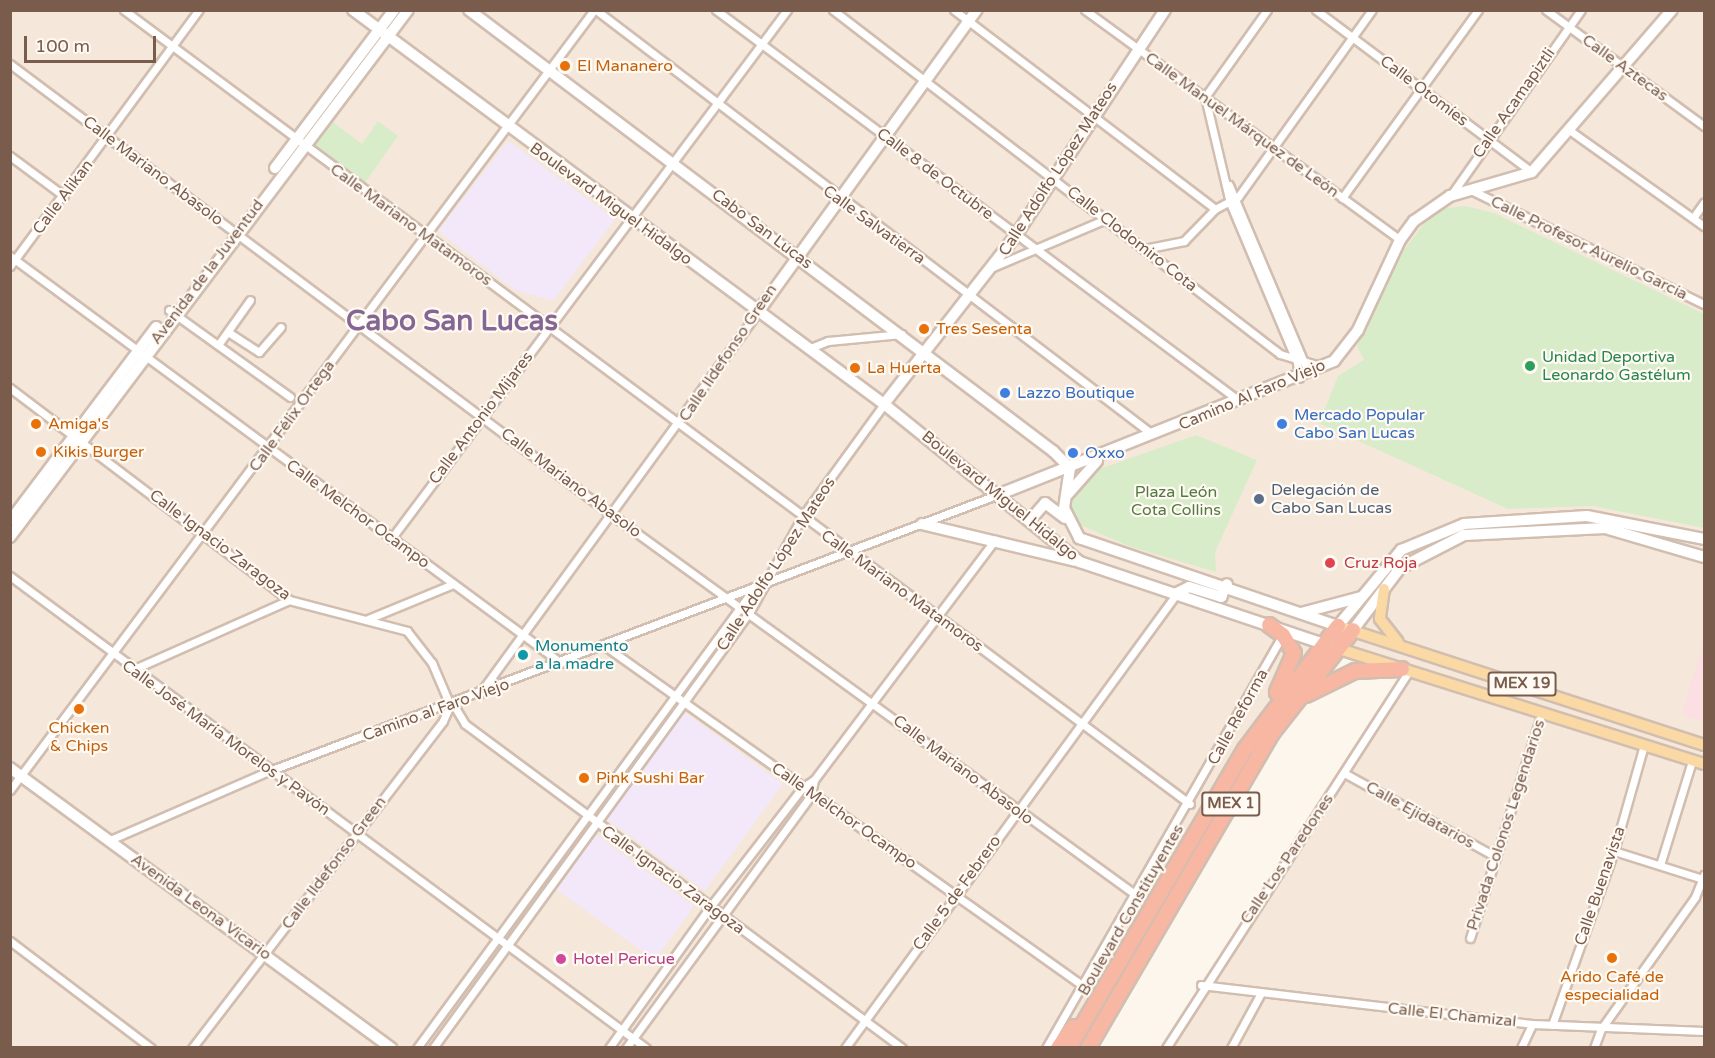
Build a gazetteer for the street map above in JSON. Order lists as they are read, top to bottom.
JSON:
{
  "streets": {
    "highway": ["MEX 1", "Boulevard Constituyentes"],
    "main road": ["Boulevard Miguel Hidalgo", "MEX 19"],
    "street": [
      "Calle Aztecas",
      "Calle Otomíes",
      "Calle Acamapiztli",
      "Calle Manuel Márquez de León",
      "Calle Adolfo López Mateos",
      "Calle Mariano Abasolo",
      "Calle 8 de Octubre",
      "Calle Alikan",
      "Calle Mariano Matamoros",
      "Calle Salvatierra",
      "Cabo San Lucas",
      "Calle Clodomiro Cota",
      "Calle Profesor Aurelio García",
      "Avenida de la Juventud",
      "Calle Ildefonso Green",
      "Camino Al Faro Viejo",
      "Calle Félix Ortega",
      "Calle Antonio Mijares",
      "Calle Melchor Ocampo",
      "Calle Ignacio Zaragoza",
      "Camino al Faro Viejo",
      "Calle Reforma",
      "Calle José María Morelos y Pavón",
      "Calle Ejidatarios",
      "Privada Colonos Legendarios",
      "Calle Los Paredones",
      "Calle Buenavista",
      "Calle 5 de Febrero",
      "Avenida Leona Vicario",
      "Calle El Chamizal"
    ]
  },
  "crossings": [
    ["Calle Aztecas", "Calle Acamapiztli"],
    ["Calle Aztecas", "Camino Al Faro Viejo"],
    ["Calle Otomíes", "Calle Acamapiztli"],
    ["Calle Otomíes", "Camino Al Faro Viejo"],
    ["Calle Acamapiztli", "Camino Al Faro Viejo"],
    ["Calle Manuel Márquez de León", "Calle Adolfo López Mateos"],
    ["Calle Manuel Márquez de León", "Camino Al Faro Viejo"],
    ["Calle Adolfo López Mateos", "Calle Mariano Abasolo"],
    ["Calle Adolfo López Mateos", "Calle 8 de Octubre"],
    ["Calle Adolfo López Mateos", "Boulevard Miguel Hidalgo"],
    ["Calle Adolfo López Mateos", "Calle Mariano Matamoros"],
    ["Calle Adolfo López Mateos", "Calle Salvatierra"],
    ["Calle Adolfo López Mateos", "Cabo San Lucas"],
    ["Calle Adolfo López Mateos", "Calle Clodomiro Cota"],
    ["Calle Adolfo López Mateos", "Calle Melchor Ocampo"],
    ["Calle Adolfo López Mateos", "Calle Ignacio Zaragoza"],
    ["Calle Adolfo López Mateos", "Camino al Faro Viejo"],
    ["Calle Adolfo López Mateos", "Calle José María Morelos y Pavón"],
    ["Calle Mariano Abasolo", "Calle Alikan"],
    ["Calle Mariano Abasolo", "Avenida de la Juventud"],
    ["Calle Mariano Abasolo", "Calle Ildefonso Green"],
    ["Calle Mariano Abasolo", "Calle Félix Ortega"],
    ["Calle Mariano Abasolo", "Calle Antonio Mijares"],
    ["Calle Mariano Abasolo", "Camino al Faro Viejo"],
    ["Calle Mariano Abasolo", "Calle Reforma"],
    ["Calle Mariano Abasolo", "Calle 5 de Febrero"],
    ["Calle 8 de Octubre", "Calle Ildefonso Green"],
    ["Calle 8 de Octubre", "Camino Al Faro Viejo"],
    ["Calle 8 de Octubre", "Calle Antonio Mijares"],
    ["Calle Alikan", "Calle Mariano Matamoros"],
    ["Calle Alikan", "Calle Melchor Ocampo"],
    ["Boulevard Miguel Hidalgo", "Cabo San Lucas"],
    ["Boulevard Miguel Hidalgo", "Avenida de la Juventud"],
    ["Boulevard Miguel Hidalgo", "Calle Ildefonso Green"],
    ["Boulevard Miguel Hidalgo", "Camino Al Faro Viejo"],
    ["Boulevard Miguel Hidalgo", "Calle Félix Ortega"],
    ["Boulevard Miguel Hidalgo", "Calle Antonio Mijares"],
    ["Boulevard Miguel Hidalgo", "Camino al Faro Viejo"],
    ["Boulevard Miguel Hidalgo", "Privada Colonos Legendarios"],
    ["Boulevard Miguel Hidalgo", "Calle Los Paredones"],
    ["Boulevard Miguel Hidalgo", "Calle Buenavista"],
    ["Boulevard Miguel Hidalgo", "Calle 5 de Febrero"],
    ["Boulevard Miguel Hidalgo", "Boulevard Constituyentes"],
    ["Calle Mariano Matamoros", "Avenida de la Juventud"],
    ["Calle Mariano Matamoros", "Calle Ildefonso Green"],
    ["Calle Mariano Matamoros", "Calle Félix Ortega"],
    ["Calle Mariano Matamoros", "Calle Antonio Mijares"],
    ["Calle Mariano Matamoros", "Camino al Faro Viejo"],
    ["Calle Mariano Matamoros", "Calle Reforma"],
    ["Calle Mariano Matamoros", "Calle 5 de Febrero"],
    ["Calle Salvatierra", "Calle Ildefonso Green"],
    ["Calle Salvatierra", "Camino Al Faro Viejo"],
    ["Calle Salvatierra", "Calle Félix Ortega"],
    ["Calle Salvatierra", "Calle Antonio Mijares"],
    ["Cabo San Lucas", "Calle Ildefonso Green"],
    ["Cabo San Lucas", "Camino Al Faro Viejo"],
    ["Cabo San Lucas", "Calle Félix Ortega"],
    ["Cabo San Lucas", "Calle Antonio Mijares"],
    ["Calle Clodomiro Cota", "Calle Ildefonso Green"],
    ["Calle Clodomiro Cota", "Camino Al Faro Viejo"],
    ["Calle Profesor Aurelio García", "Camino Al Faro Viejo"],
    ["Avenida de la Juventud", "Calle Melchor Ocampo"],
    ["Avenida de la Juventud", "Calle Ignacio Zaragoza"],
    ["Calle Ildefonso Green", "Calle Melchor Ocampo"],
    ["Calle Ildefonso Green", "Calle Ignacio Zaragoza"],
    ["Calle Ildefonso Green", "Camino al Faro Viejo"],
    ["Calle Ildefonso Green", "Calle José María Morelos y Pavón"],
    ["Calle Ildefonso Green", "Avenida Leona Vicario"],
    ["Camino Al Faro Viejo", "Camino al Faro Viejo"],
    ["Calle Félix Ortega", "Calle Melchor Ocampo"],
    ["Calle Félix Ortega", "Calle Ignacio Zaragoza"],
    ["Calle Félix Ortega", "Calle José María Morelos y Pavón"],
    ["Calle Félix Ortega", "Avenida Leona Vicario"],
    ["Calle Antonio Mijares", "Calle Melchor Ocampo"],
    ["Calle Melchor Ocampo", "Camino al Faro Viejo"],
    ["Calle Melchor Ocampo", "Calle Reforma"],
    ["Calle Melchor Ocampo", "Calle 5 de Febrero"],
    ["Calle Ignacio Zaragoza", "Camino al Faro Viejo"],
    ["Calle Ignacio Zaragoza", "Calle 5 de Febrero"],
    ["Camino al Faro Viejo", "Calle José María Morelos y Pavón"],
    ["Camino al Faro Viejo", "Avenida Leona Vicario"],
    ["MEX 1", "Boulevard Constituyentes"],
    ["Calle Ejidatarios", "Privada Colonos Legendarios"],
    ["Calle Ejidatarios", "Calle Los Paredones"],
    ["Calle Los Paredones", "Calle El Chamizal"],
    ["Calle Buenavista", "Calle El Chamizal"]
  ],
  "districts": ["Cabo San Lucas"],
  "parks": ["Plaza León Cota Collins"],
  "places": [
    "El Mananero",
    "Tres Sesenta",
    "Unidad Deportiva Leonardo Gastélum",
    "La Huerta",
    "Lazzo Boutique",
    "Amiga's",
    "Mercado Popular Cabo San Lucas",
    "Kikis Burger",
    "Oxxo",
    "Delegación de Cabo San Lucas",
    "Cruz Roja",
    "Monumento a la madre",
    "Chicken & Chips",
    "Pink Sushi Bar",
    "Arido Café de especialidad",
    "Hotel Pericue"
  ],
  "scale_bar": "100 m"
}
